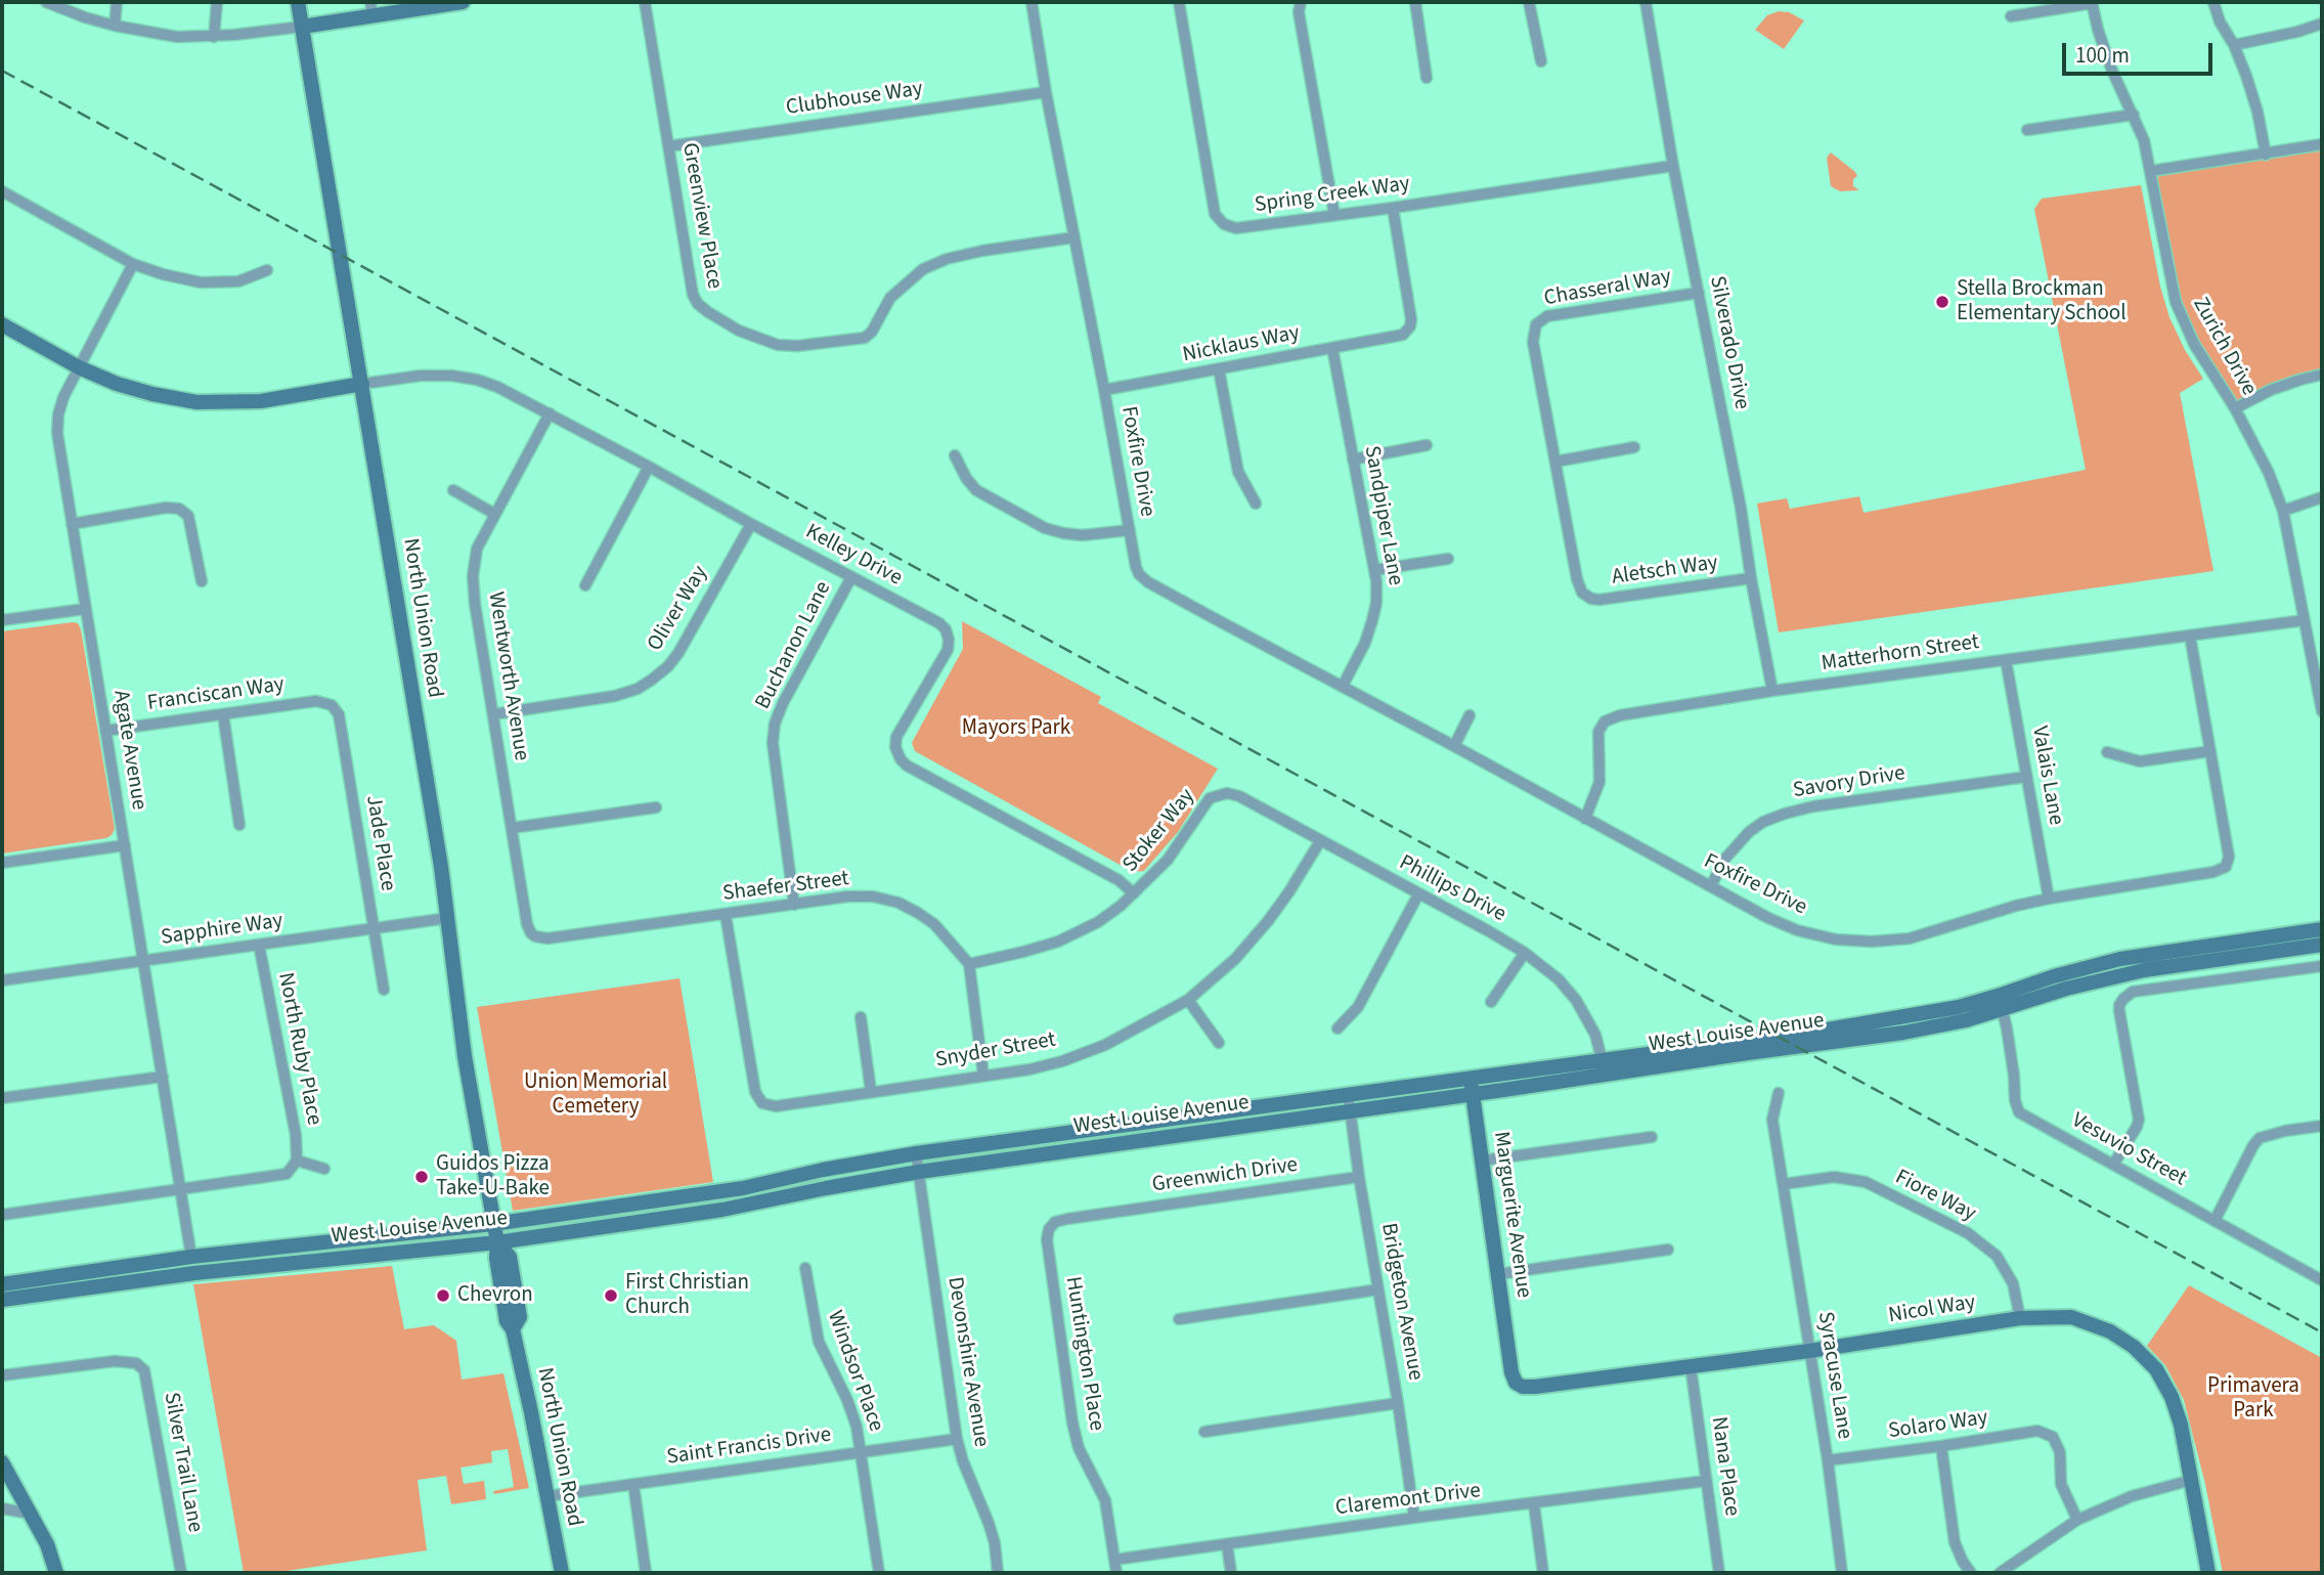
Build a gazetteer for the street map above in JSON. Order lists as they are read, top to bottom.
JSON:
{
  "streets": {
    "main road": [
      "North Union Road",
      "West Louise Avenue",
      "Marguerite Avenue",
      "Nicol Way"
    ],
    "street": [
      "Clubhouse Way",
      "Spring Creek Way",
      "Greenview Place",
      "Chasseral Way",
      "Silverado Drive",
      "Nicklaus Way",
      "Zurich Drive",
      "Foxfire Drive",
      "Sandpiper Lane",
      "Kelley Drive",
      "Aletsch Way",
      "Oliver Way",
      "Buchanon Lane",
      "Matterhorn Street",
      "Wentworth Avenue",
      "Franciscan Way",
      "Agate Avenue",
      "Valais Lane",
      "Savory Drive",
      "Stoker Way",
      "Jade Place",
      "Shaefer Street",
      "Phillips Drive",
      "Sapphire Way",
      "North Ruby Place",
      "Snyder Street",
      "Vesuvio Street",
      "Greenwich Drive",
      "Fiore Way",
      "Bridgeton Avenue",
      "Huntington Place",
      "Devonshire Avenue",
      "Windsor Place",
      "Syracuse Lane",
      "Solaro Way",
      "Saint Francis Drive",
      "Silver Trail Lane",
      "Nana Place",
      "Claremont Drive"
    ]
  },
  "crossings": [
    ["Clubhouse Way", "Greenview Place"],
    ["Clubhouse Way", "Foxfire Drive"],
    ["Spring Creek Way", "Silverado Drive"],
    ["Spring Creek Way", "Nicklaus Way"],
    ["Greenview Place", "Foxfire Drive"],
    ["Chasseral Way", "Silverado Drive"],
    ["Chasseral Way", "Aletsch Way"],
    ["Silverado Drive", "Aletsch Way"],
    ["Silverado Drive", "Matterhorn Street"],
    ["Nicklaus Way", "Foxfire Drive"],
    ["Nicklaus Way", "Sandpiper Lane"],
    ["Zurich Drive", "Matterhorn Street"],
    ["Foxfire Drive", "Sandpiper Lane"],
    ["Foxfire Drive", "Matterhorn Street"],
    ["Foxfire Drive", "Valais Lane"],
    ["Foxfire Drive", "Savory Drive"],
    ["Kelley Drive", "Oliver Way"],
    ["Kelley Drive", "North Union Road"],
    ["Kelley Drive", "Buchanon Lane"],
    ["Kelley Drive", "Wentworth Avenue"],
    ["Kelley Drive", "Stoker Way"],
    ["Oliver Way", "Wentworth Avenue"],
    ["North Union Road", "Sapphire Way"],
    ["North Union Road", "West Louise Avenue"],
    ["North Union Road", "Saint Francis Drive"],
    ["Buchanon Lane", "Shaefer Street"],
    ["Matterhorn Street", "Valais Lane"],
    ["Wentworth Avenue", "Shaefer Street"],
    ["Franciscan Way", "Agate Avenue"],
    ["Franciscan Way", "Jade Place"],
    ["Agate Avenue", "Sapphire Way"],
    ["Agate Avenue", "West Louise Avenue"],
    ["Valais Lane", "Savory Drive"],
    ["Stoker Way", "Shaefer Street"],
    ["Stoker Way", "Phillips Drive"],
    ["Jade Place", "Sapphire Way"],
    ["Shaefer Street", "Snyder Street"],
    ["Phillips Drive", "West Louise Avenue"],
    ["Phillips Drive", "Snyder Street"],
    ["Sapphire Way", "North Ruby Place"],
    ["West Louise Avenue", "Vesuvio Street"],
    ["West Louise Avenue", "Marguerite Avenue"],
    ["West Louise Avenue", "Bridgeton Avenue"],
    ["West Louise Avenue", "Devonshire Avenue"],
    ["Greenwich Drive", "Bridgeton Avenue"],
    ["Greenwich Drive", "Huntington Place"],
    ["Fiore Way", "Nicol Way"],
    ["Fiore Way", "Syracuse Lane"],
    ["Marguerite Avenue", "Nicol Way"],
    ["Bridgeton Avenue", "Claremont Drive"],
    ["Nicol Way", "Syracuse Lane"],
    ["Nicol Way", "Nana Place"],
    ["Huntington Place", "Claremont Drive"],
    ["Devonshire Avenue", "Saint Francis Drive"],
    ["Windsor Place", "Saint Francis Drive"],
    ["Syracuse Lane", "Solaro Way"],
    ["Nana Place", "Claremont Drive"]
  ],
  "parks": ["Mayors Park", "Union Memorial Cemetery", "Primavera Park"],
  "places": [
    "Stella Brockman Elementary School",
    "Guidos Pizza Take-U-Bake",
    "Chevron",
    "First Christian Church"
  ],
  "scale_bar": "100 m"
}
